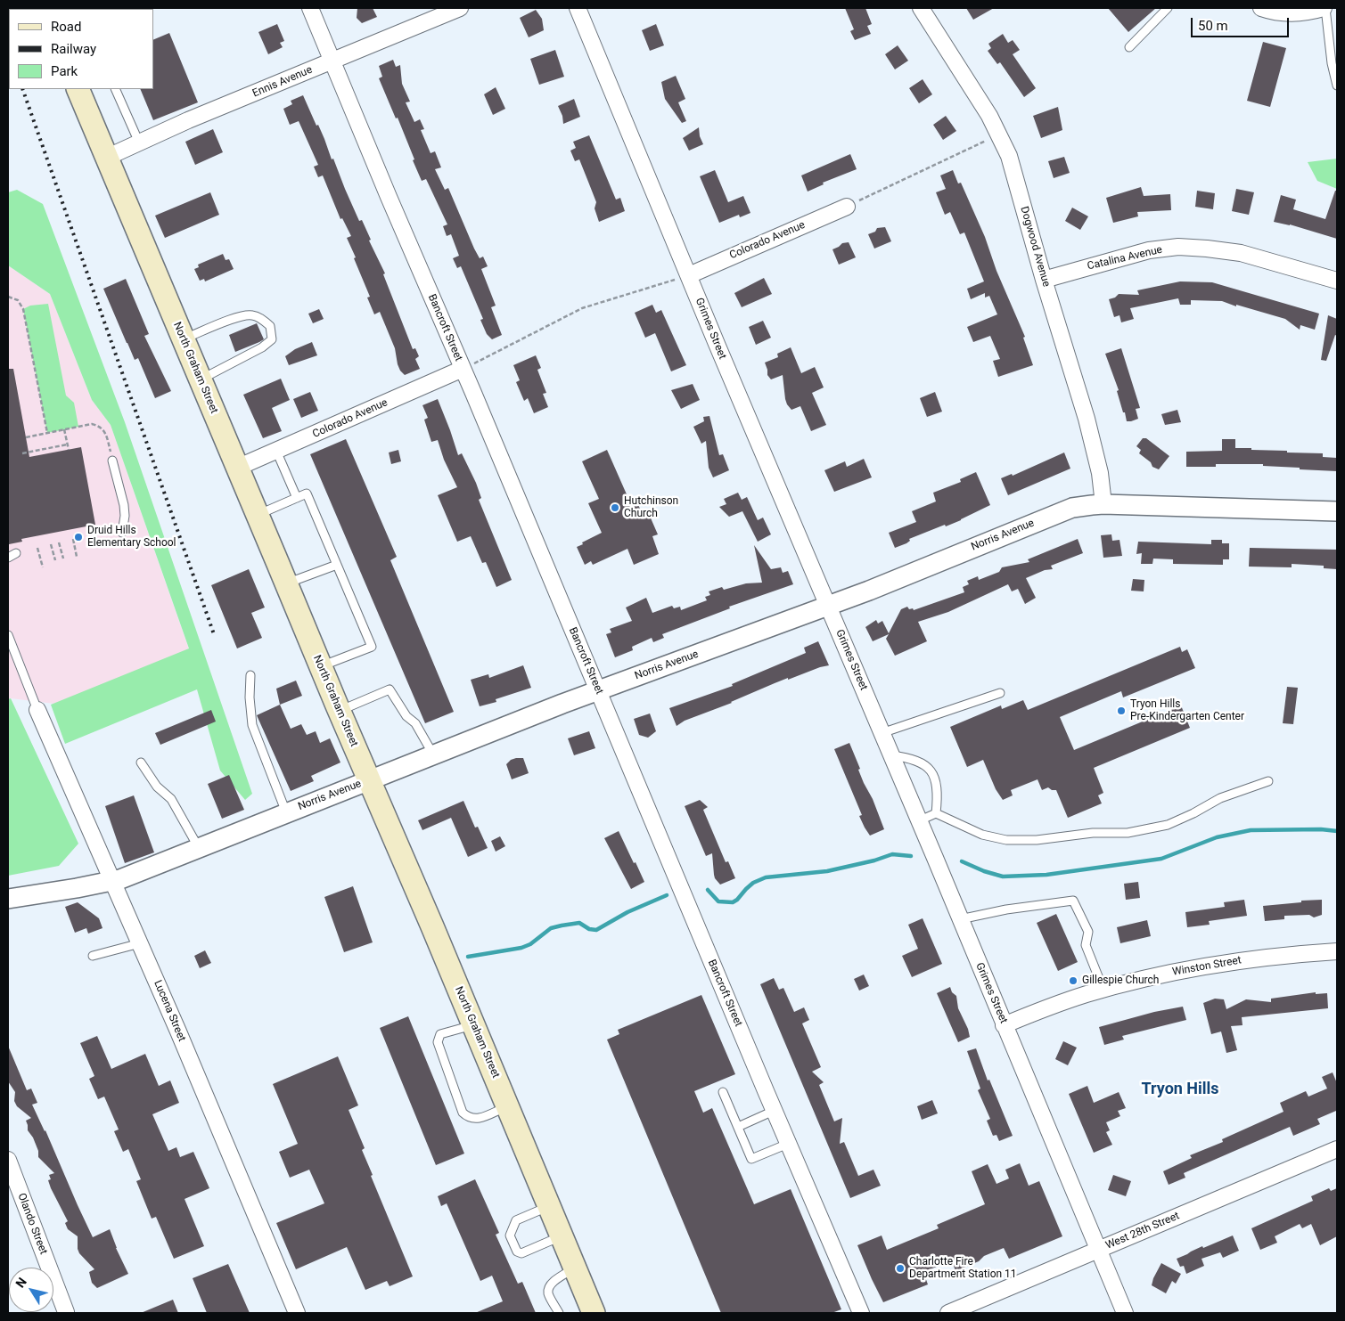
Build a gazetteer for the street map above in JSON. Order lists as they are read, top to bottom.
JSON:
{
  "streets": {
    "main road": ["North Graham Street"],
    "street": [
      "Ennis Avenue",
      "Colorado Avenue",
      "Dogwood Avenue",
      "Catalina Avenue",
      "Bancroft Street",
      "Grimes Street",
      "Norris Avenue",
      "Winston Street",
      "Lucena Street",
      "Olando Street",
      "West 28th Street"
    ]
  },
  "crossings": [
    ["Ennis Avenue", "Bancroft Street"],
    ["Ennis Avenue", "North Graham Street"],
    ["Colorado Avenue", "Bancroft Street"],
    ["Colorado Avenue", "Grimes Street"],
    ["Colorado Avenue", "North Graham Street"],
    ["Dogwood Avenue", "Catalina Avenue"],
    ["Dogwood Avenue", "Norris Avenue"],
    ["Bancroft Street", "Norris Avenue"],
    ["Grimes Street", "Norris Avenue"],
    ["Grimes Street", "Winston Street"],
    ["Grimes Street", "West 28th Street"],
    ["North Graham Street", "Norris Avenue"],
    ["Norris Avenue", "Lucena Street"]
  ],
  "districts": ["Tryon Hills"],
  "places": [
    "Hutchinson Church",
    "Druid Hills Elementary School",
    "Tryon Hills Pre-Kindergarten Center",
    "Gillespie Church",
    "Charlotte Fire Department Station 11"
  ],
  "legend": ["Road", "Railway", "Park"],
  "scale_bar": "50 m",
  "north": "top left"
}
